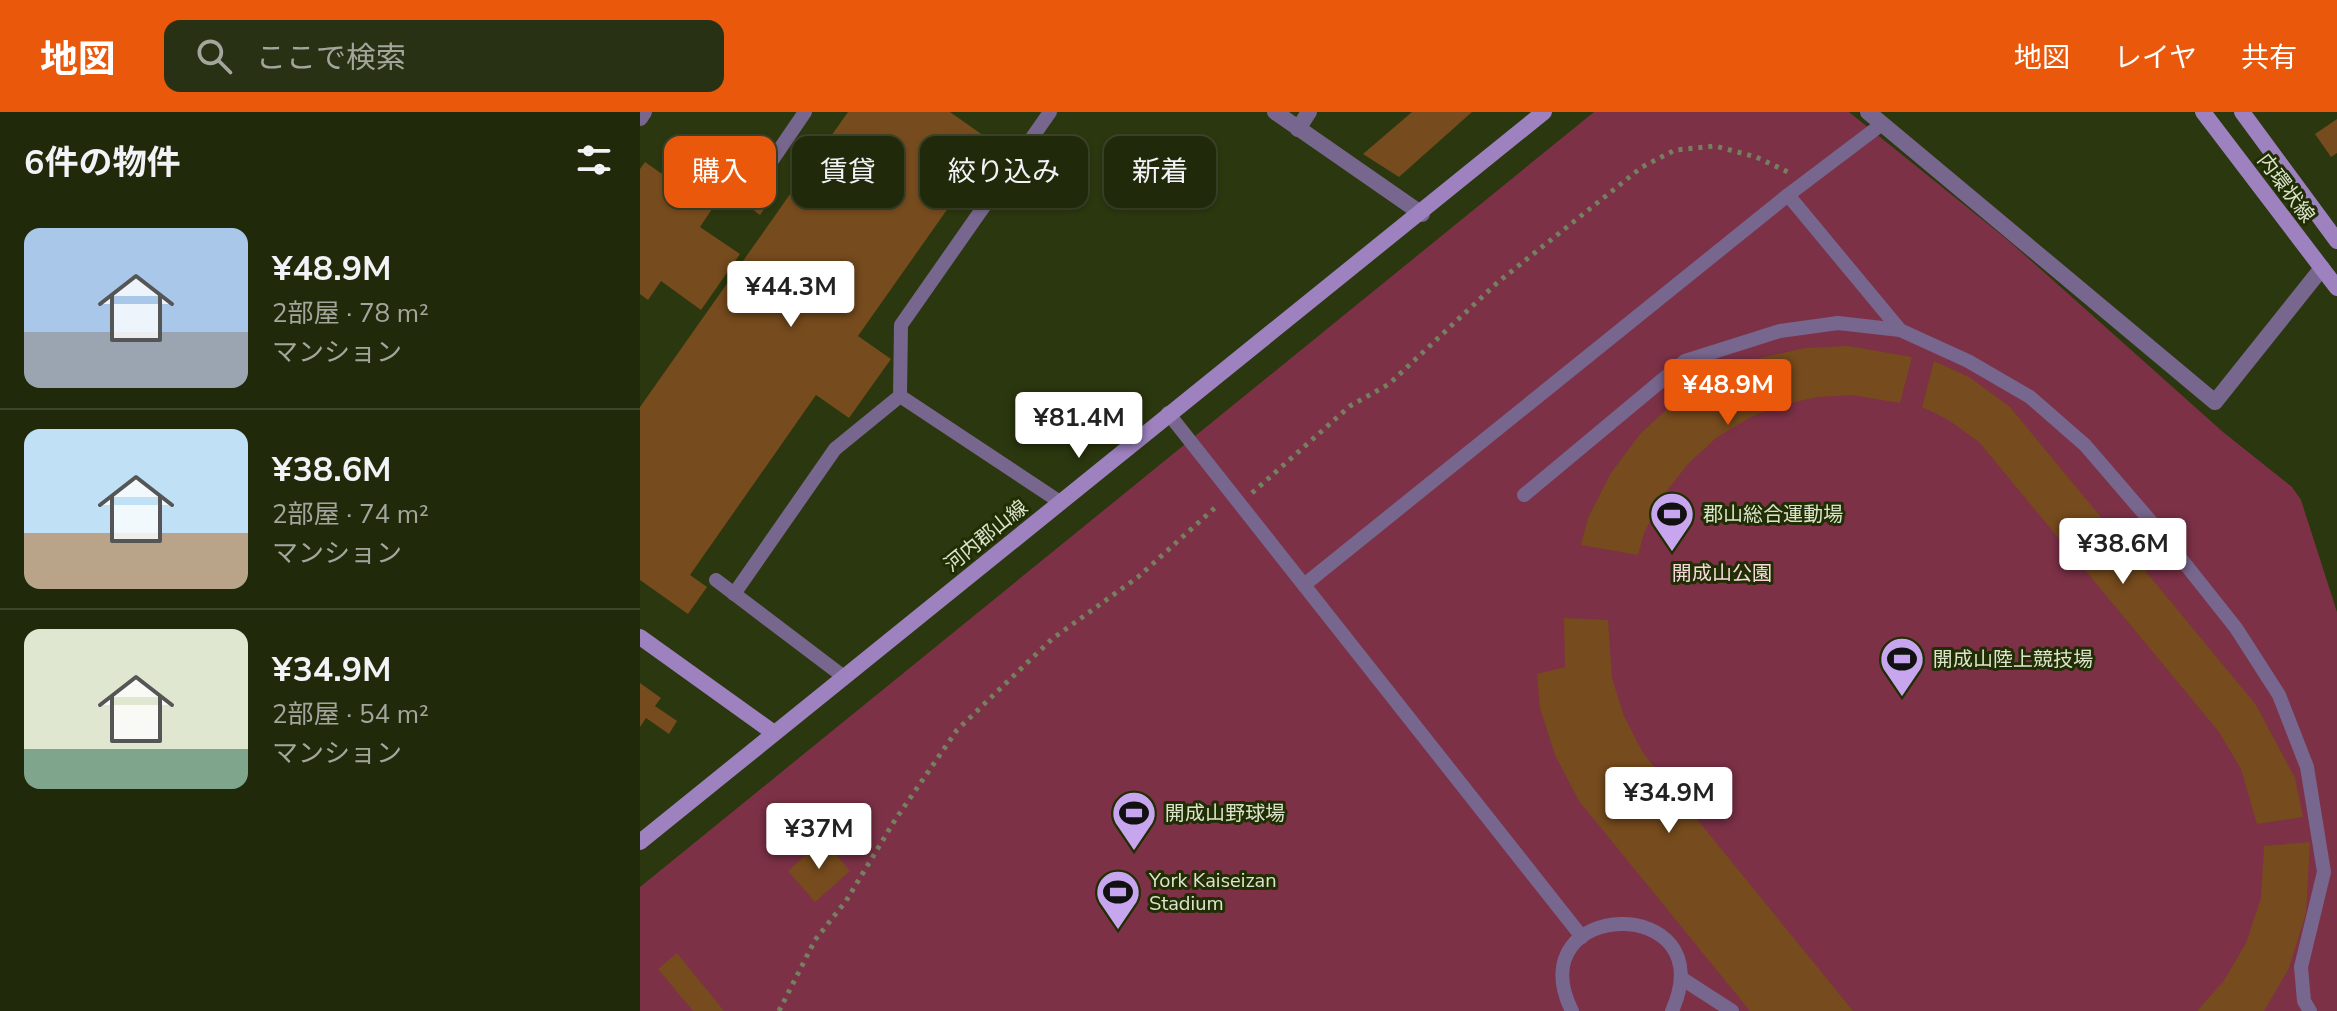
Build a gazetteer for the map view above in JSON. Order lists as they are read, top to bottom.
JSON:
{
  "streets": {
    "main road": ["内環状線", "河内郡山線"]
  },
  "parks": ["開成山公園"],
  "places": {
    "sports": [
      "郡山総合運動場",
      "開成山陸上競技場",
      "開成山野球場",
      "York Kaiseizan Stadium"
    ]
  },
  "page": {
    "header": "地図",
    "search": "ここで検索",
    "nav": ["地図", "レイヤ", "共有"],
    "heading": "6件の物件",
    "chip": [
      "購入",
      "賃貸",
      "絞り込み",
      "新着"
    ],
    "list": [
      {
        "name": "¥48.9M",
        "note": "2部屋 · 78 m² · マンション"
      },
      {
        "name": "¥38.6M",
        "note": "2部屋 · 74 m² · マンション"
      },
      {
        "name": "¥34.9M",
        "note": "2部屋 · 54 m² · マンション"
      }
    ],
    "price": [
      "¥44.3M",
      "¥48.9M",
      "¥81.4M",
      "¥38.6M",
      "¥34.9M",
      "¥37M"
    ]
  }
}
